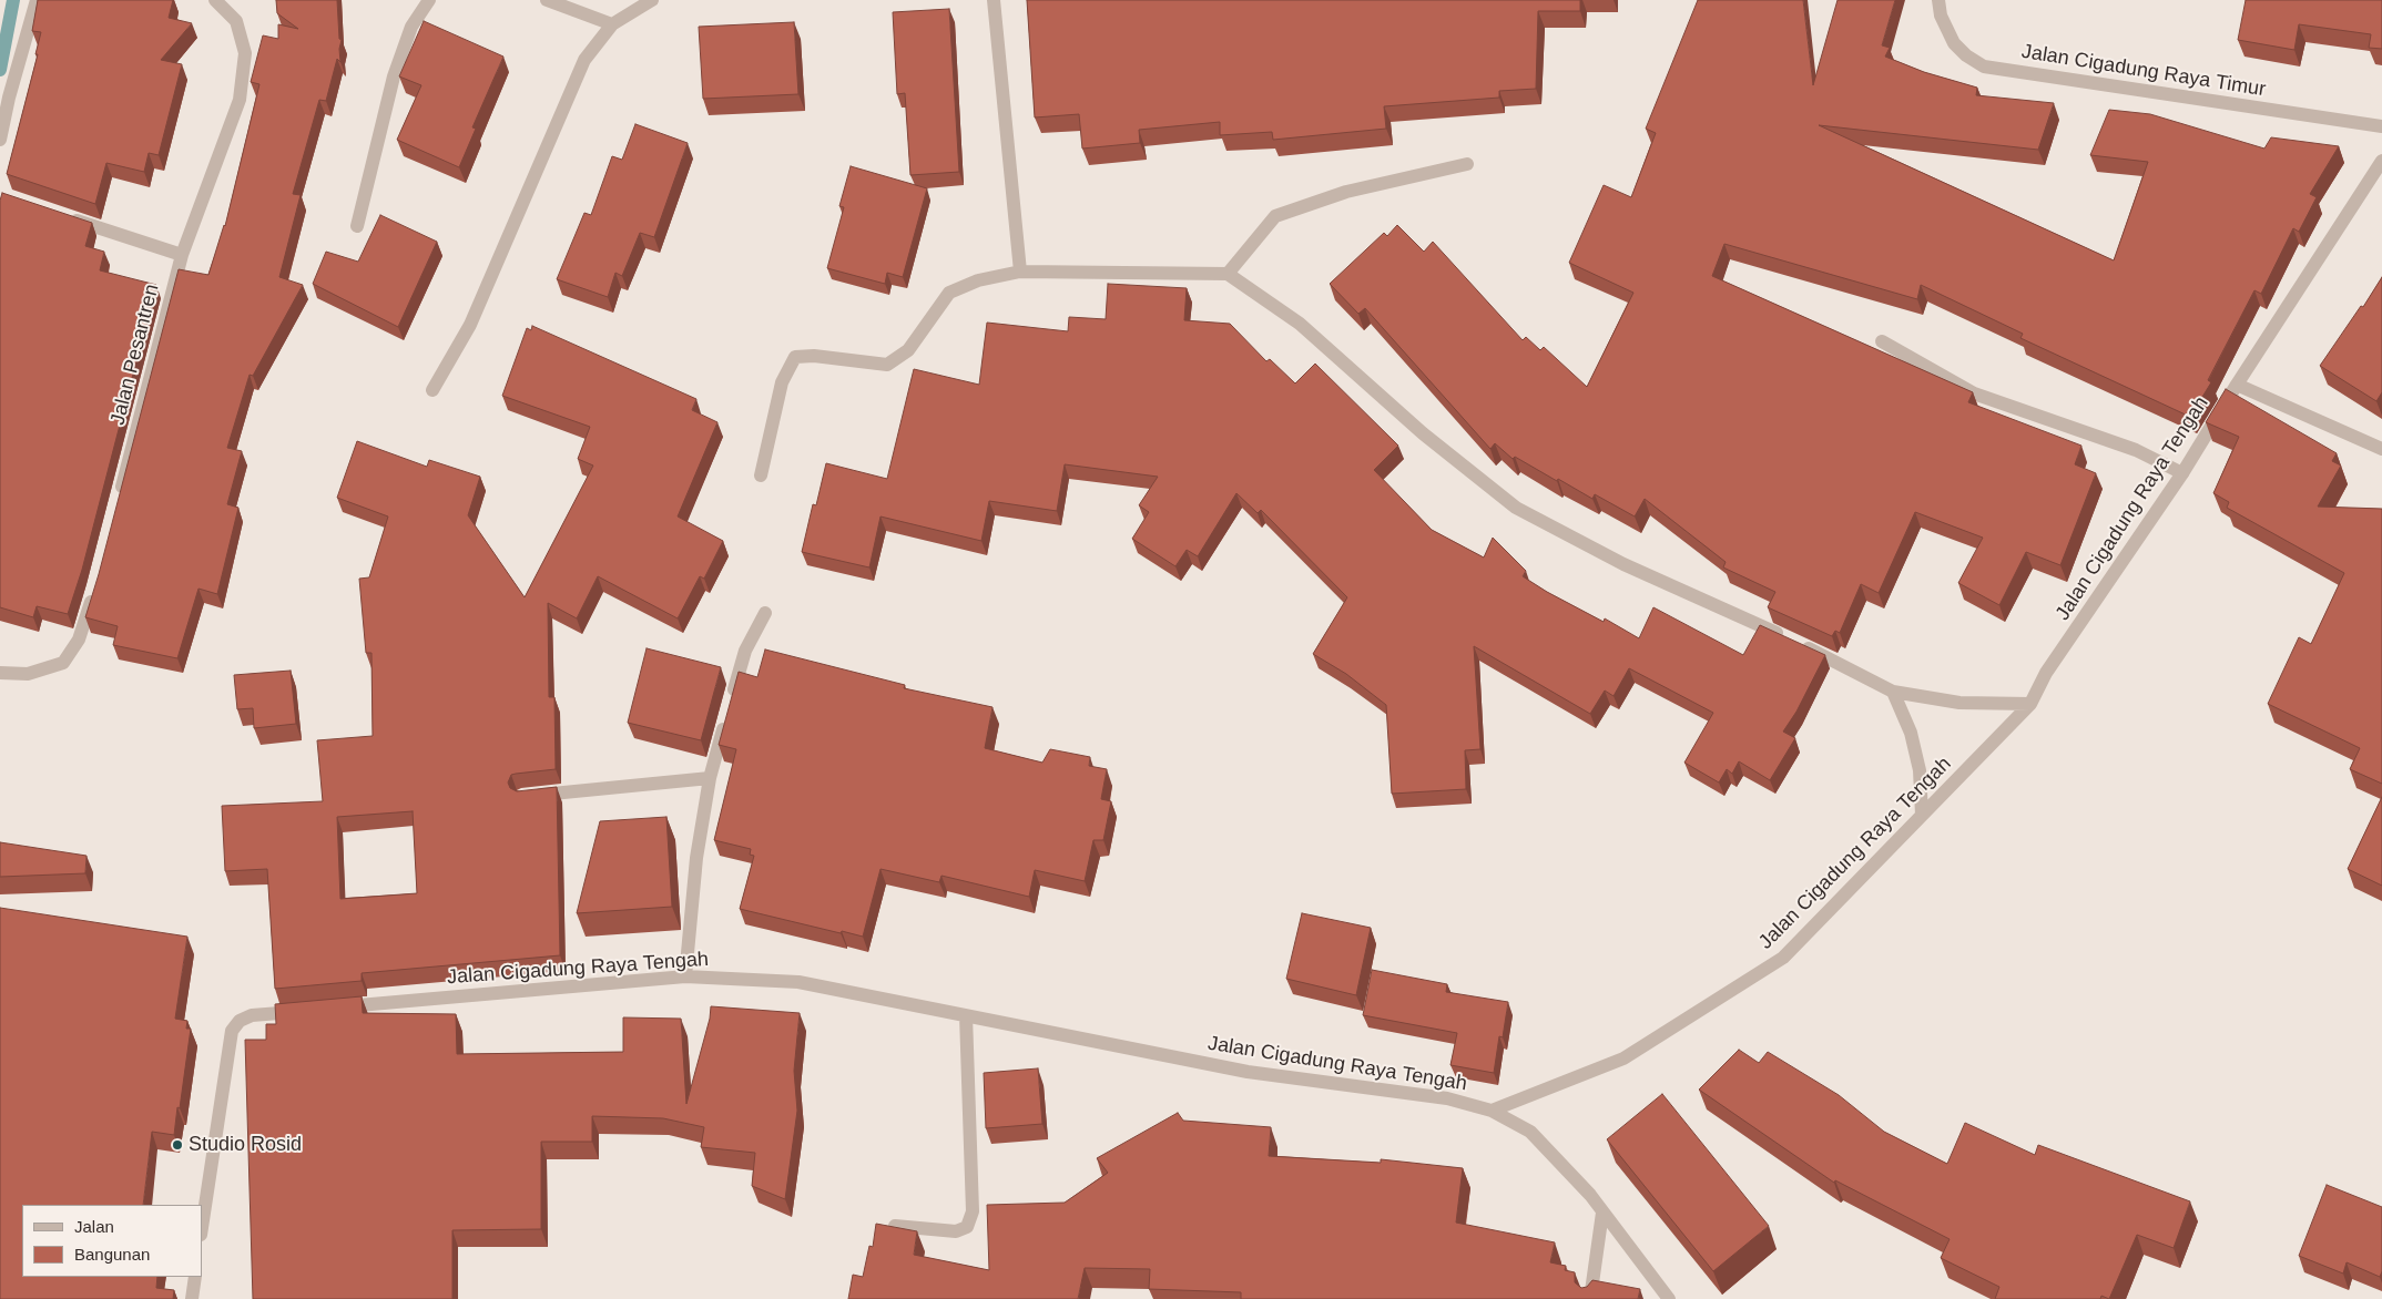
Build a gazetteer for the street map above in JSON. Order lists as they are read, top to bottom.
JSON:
{
  "streets": {
    "street": ["Jalan Cigadung Raya Timur", "Jalan Pesantren", "Jalan Cigadung Raya Tengah"]
  },
  "places": ["Studio Rosid"],
  "legend": ["Jalan", "Bangunan"]
}
